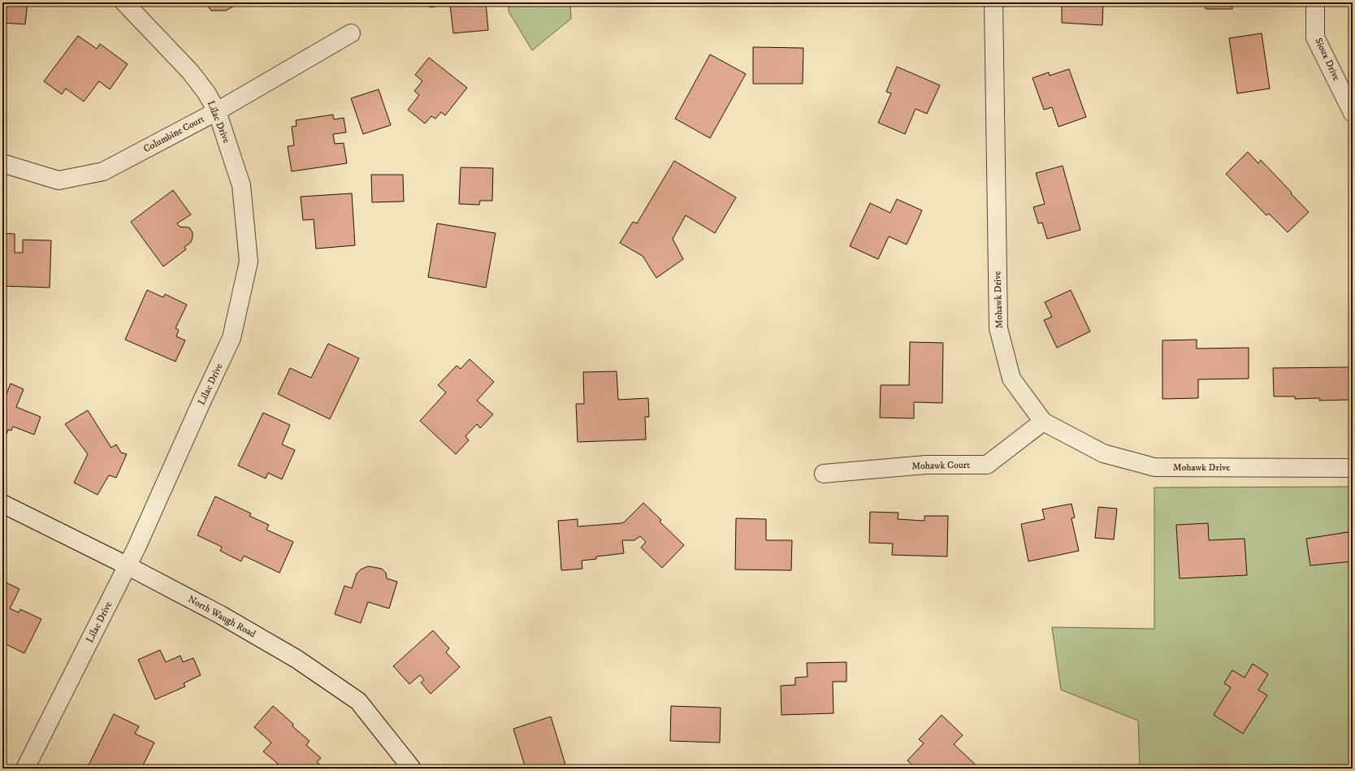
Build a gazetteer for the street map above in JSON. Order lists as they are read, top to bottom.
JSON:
{
  "streets": {
    "street": [
      "Sioux Drive",
      "Lilac Drive",
      "Columbine Court",
      "Mohawk Drive",
      "Mohawk Court",
      "North Waugh Road"
    ]
  },
  "crossings": [
    ["Lilac Drive", "Columbine Court"],
    ["Lilac Drive", "North Waugh Road"],
    ["Mohawk Drive", "Mohawk Court"]
  ]
}
